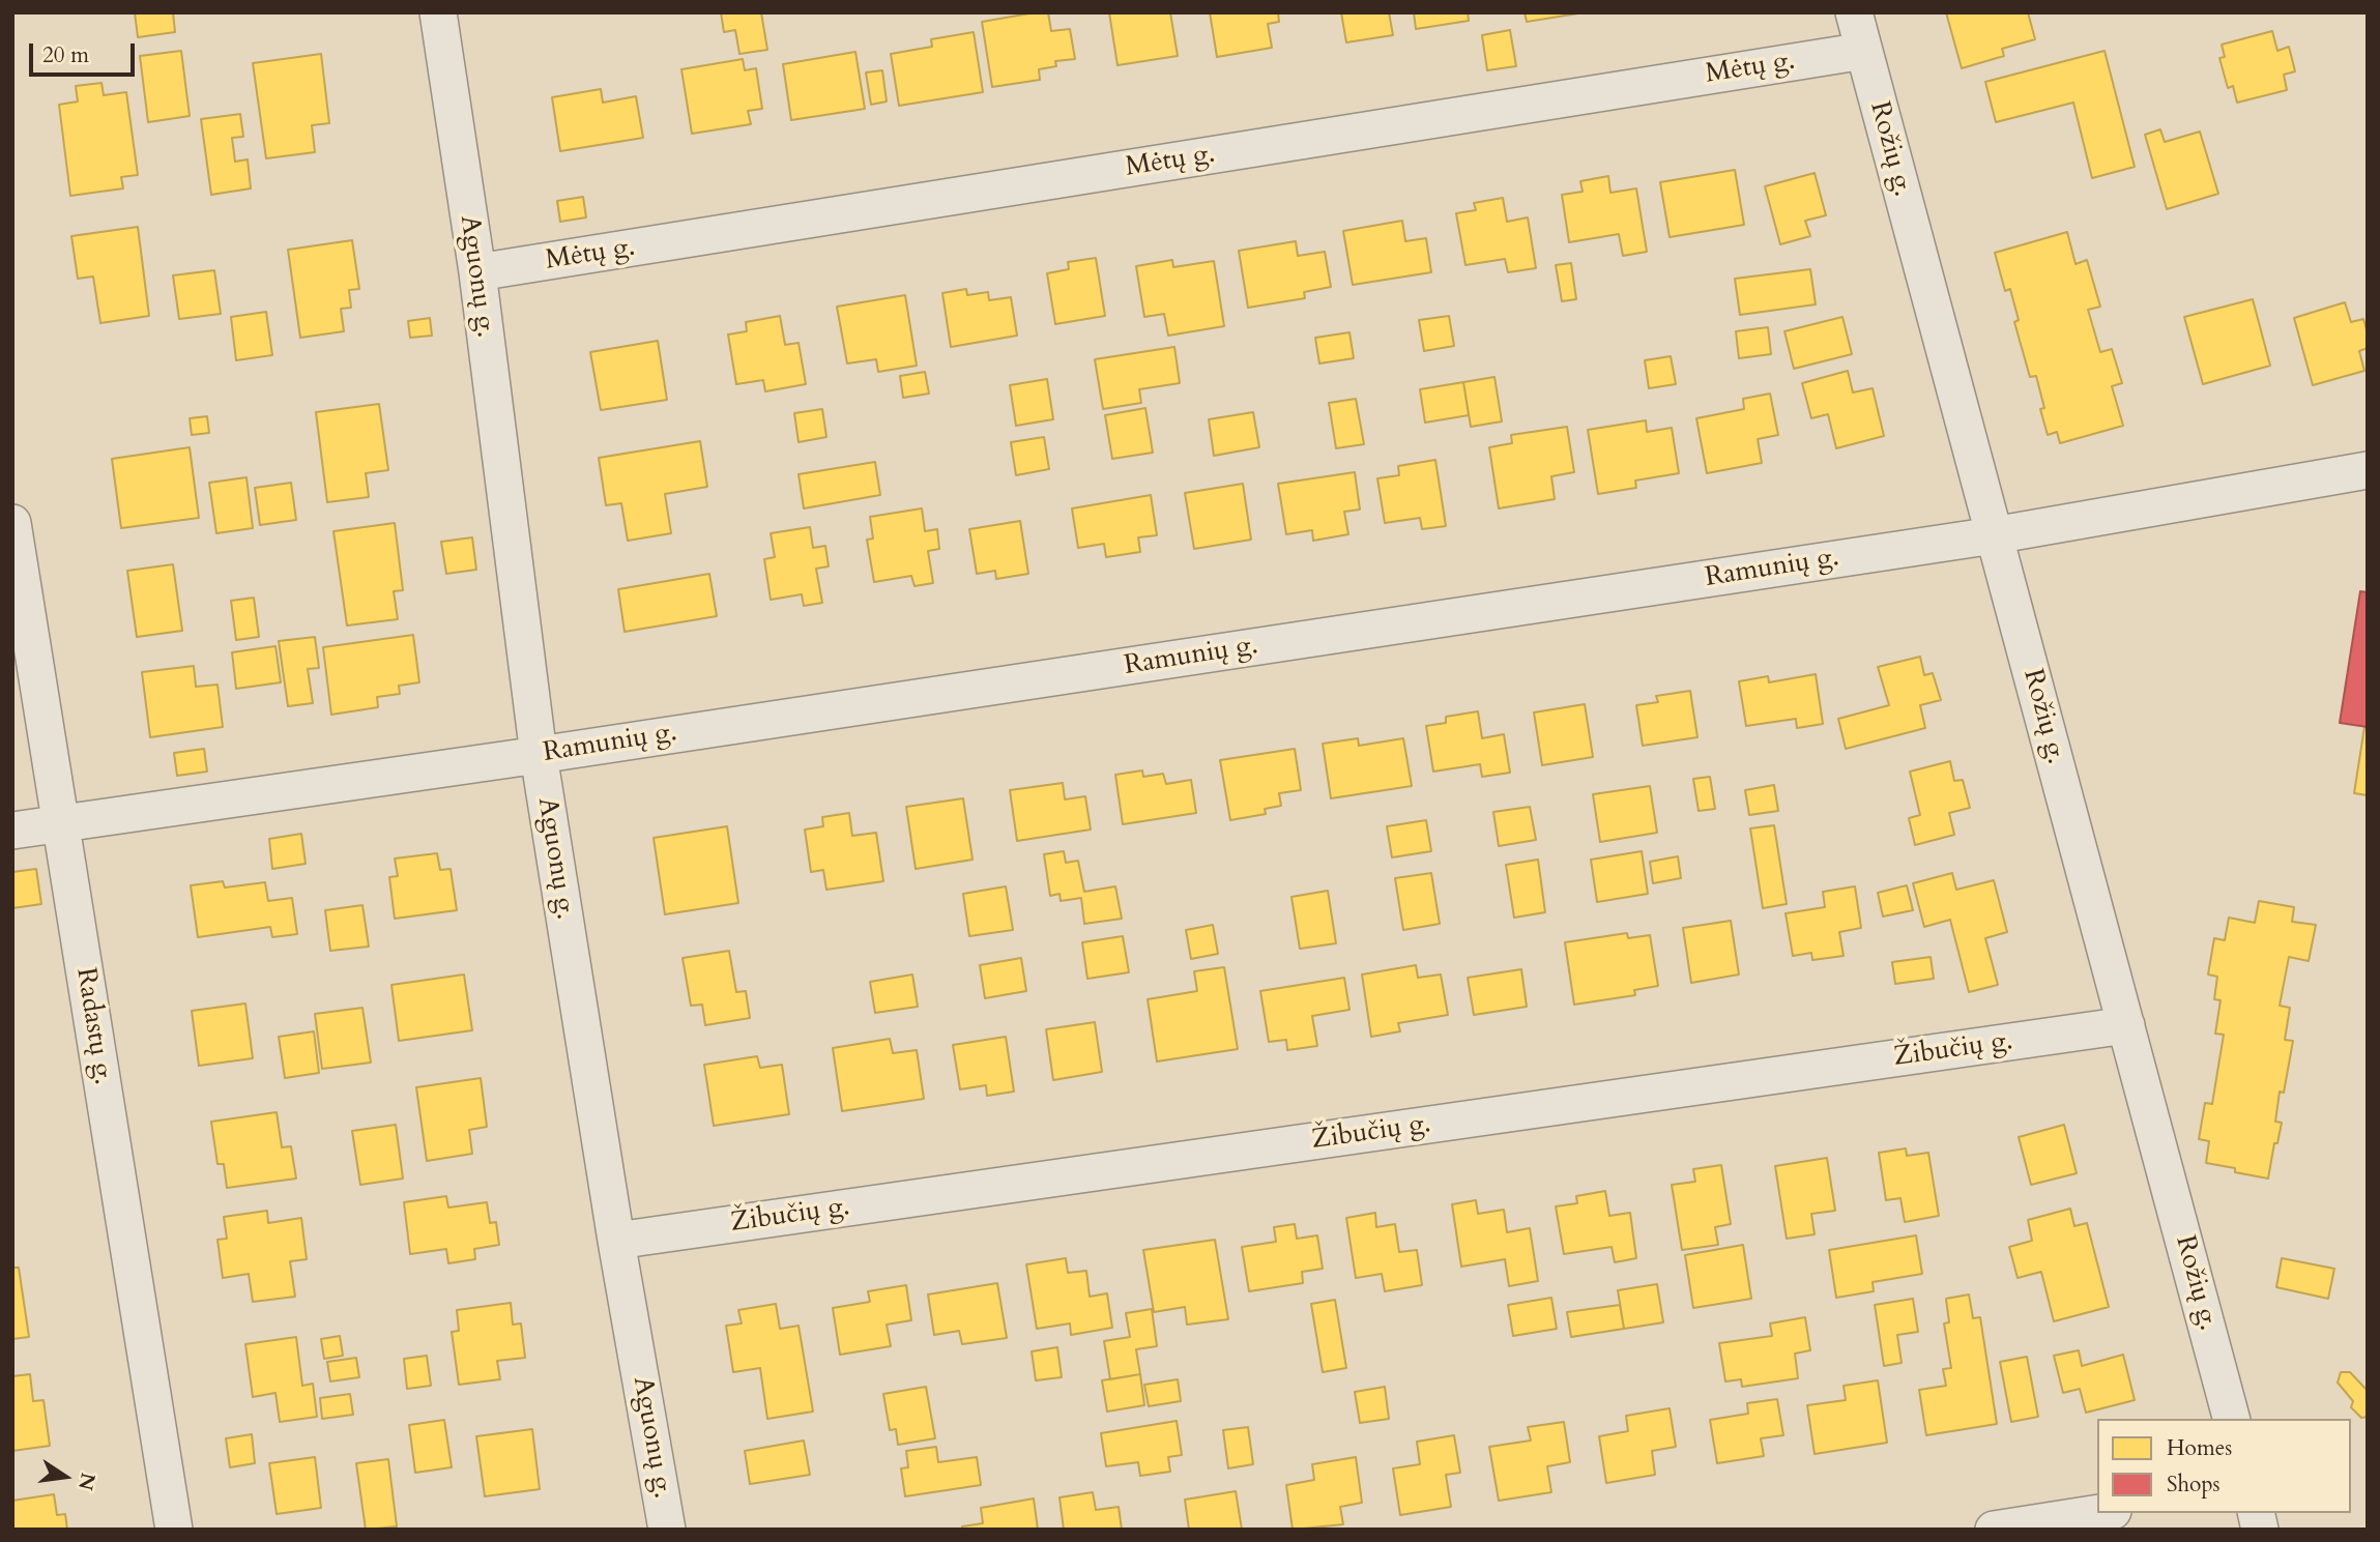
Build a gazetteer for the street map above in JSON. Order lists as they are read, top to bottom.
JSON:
{
  "streets": {
    "street": [
      "Mėtų g.",
      "Rožių g.",
      "Aguonų g.",
      "Ramunių g.",
      "Radastų g.",
      "Žibučių g."
    ]
  },
  "crossings": [
    ["Mėtų g.", "Rožių g."],
    ["Mėtų g.", "Aguonų g."],
    ["Rožių g.", "Ramunių g."],
    ["Rožių g.", "Žibučių g."],
    ["Aguonų g.", "Ramunių g."],
    ["Aguonų g.", "Žibučių g."],
    ["Ramunių g.", "Radastų g."]
  ],
  "legend": ["Homes", "Shops"],
  "scale_bar": "20 m",
  "north": "right"
}
